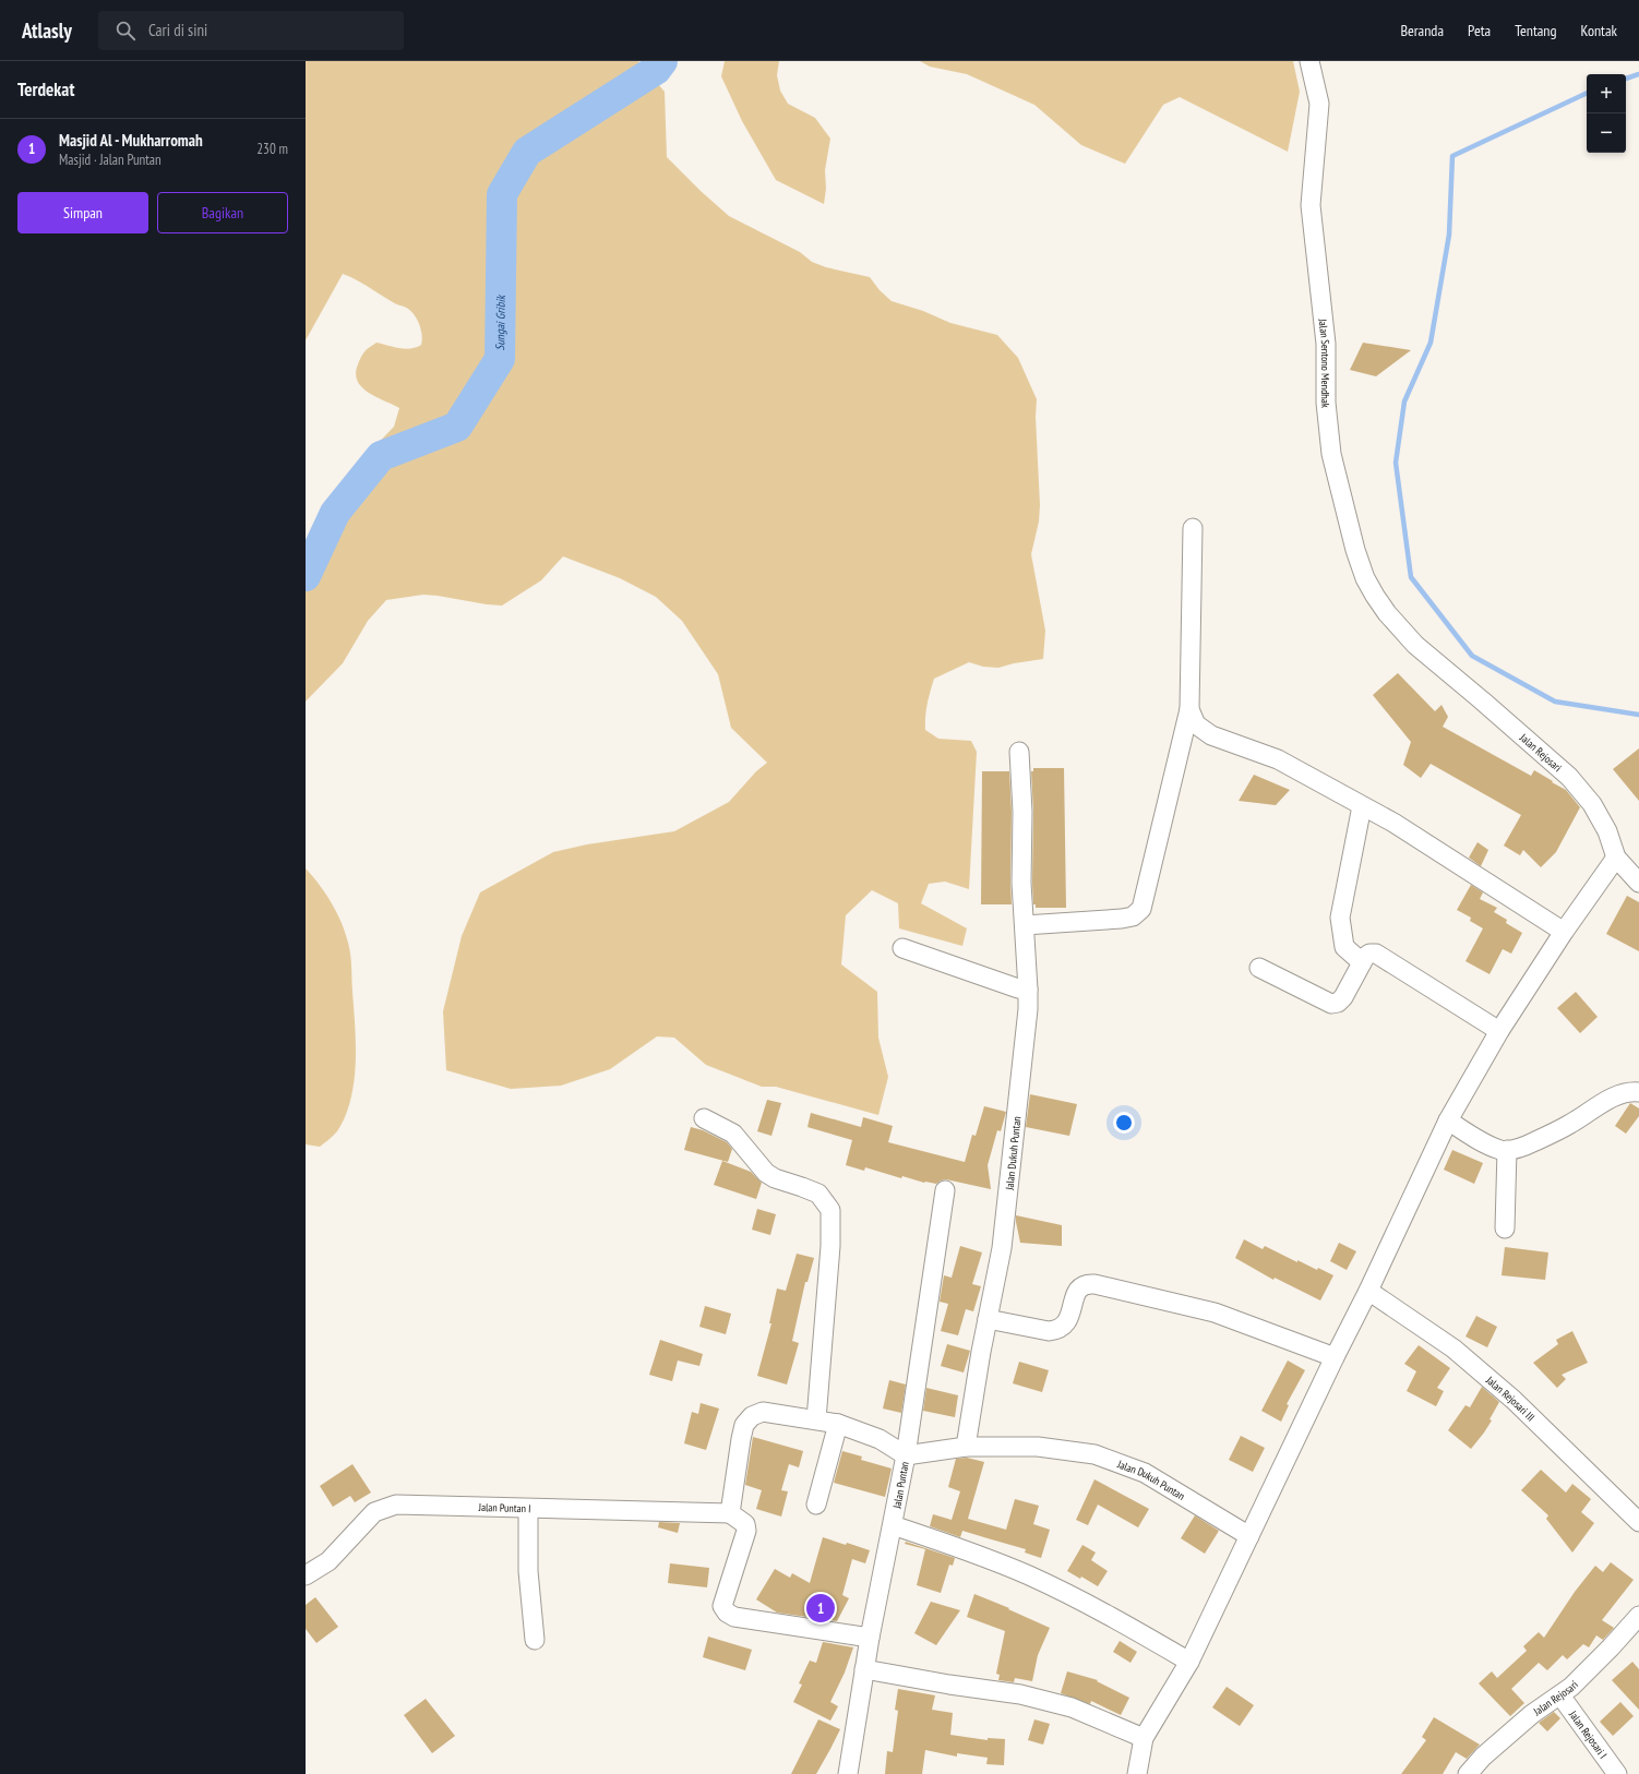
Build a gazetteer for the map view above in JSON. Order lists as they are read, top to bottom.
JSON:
{
  "streets": {
    "street": [
      "Jalan Sentono Mendhak",
      "Jalan Rejosari",
      "Jalan Dukuh Puntan",
      "Jalan Rejosari III",
      "Jalan Puntan",
      "Jalan Puntan I",
      "Jalan Rejosari I"
    ]
  },
  "crossings": [
    ["Jalan Sentono Mendhak", "Jalan Rejosari"],
    ["Jalan Rejosari", "Jalan Rejosari I"],
    ["Jalan Dukuh Puntan", "Jalan Puntan"],
    ["Jalan Puntan", "Jalan Puntan I"]
  ],
  "water": ["Sungai Gribik"],
  "page": {
    "header": "Atlasly",
    "search": "Cari di sini",
    "nav": [
      "Beranda",
      "Peta",
      "Tentang",
      "Kontak"
    ],
    "heading": "Terdekat",
    "map_buttons": ["+", "−"],
    "list": [
      {
        "mark": "1",
        "name": "Masjid Al - Mukharromah",
        "note": "Masjid · Jalan Puntan",
        "value": "230 m"
      }
    ],
    "buttons": ["Simpan", "Bagikan"],
    "pins": "1"
  }
}
